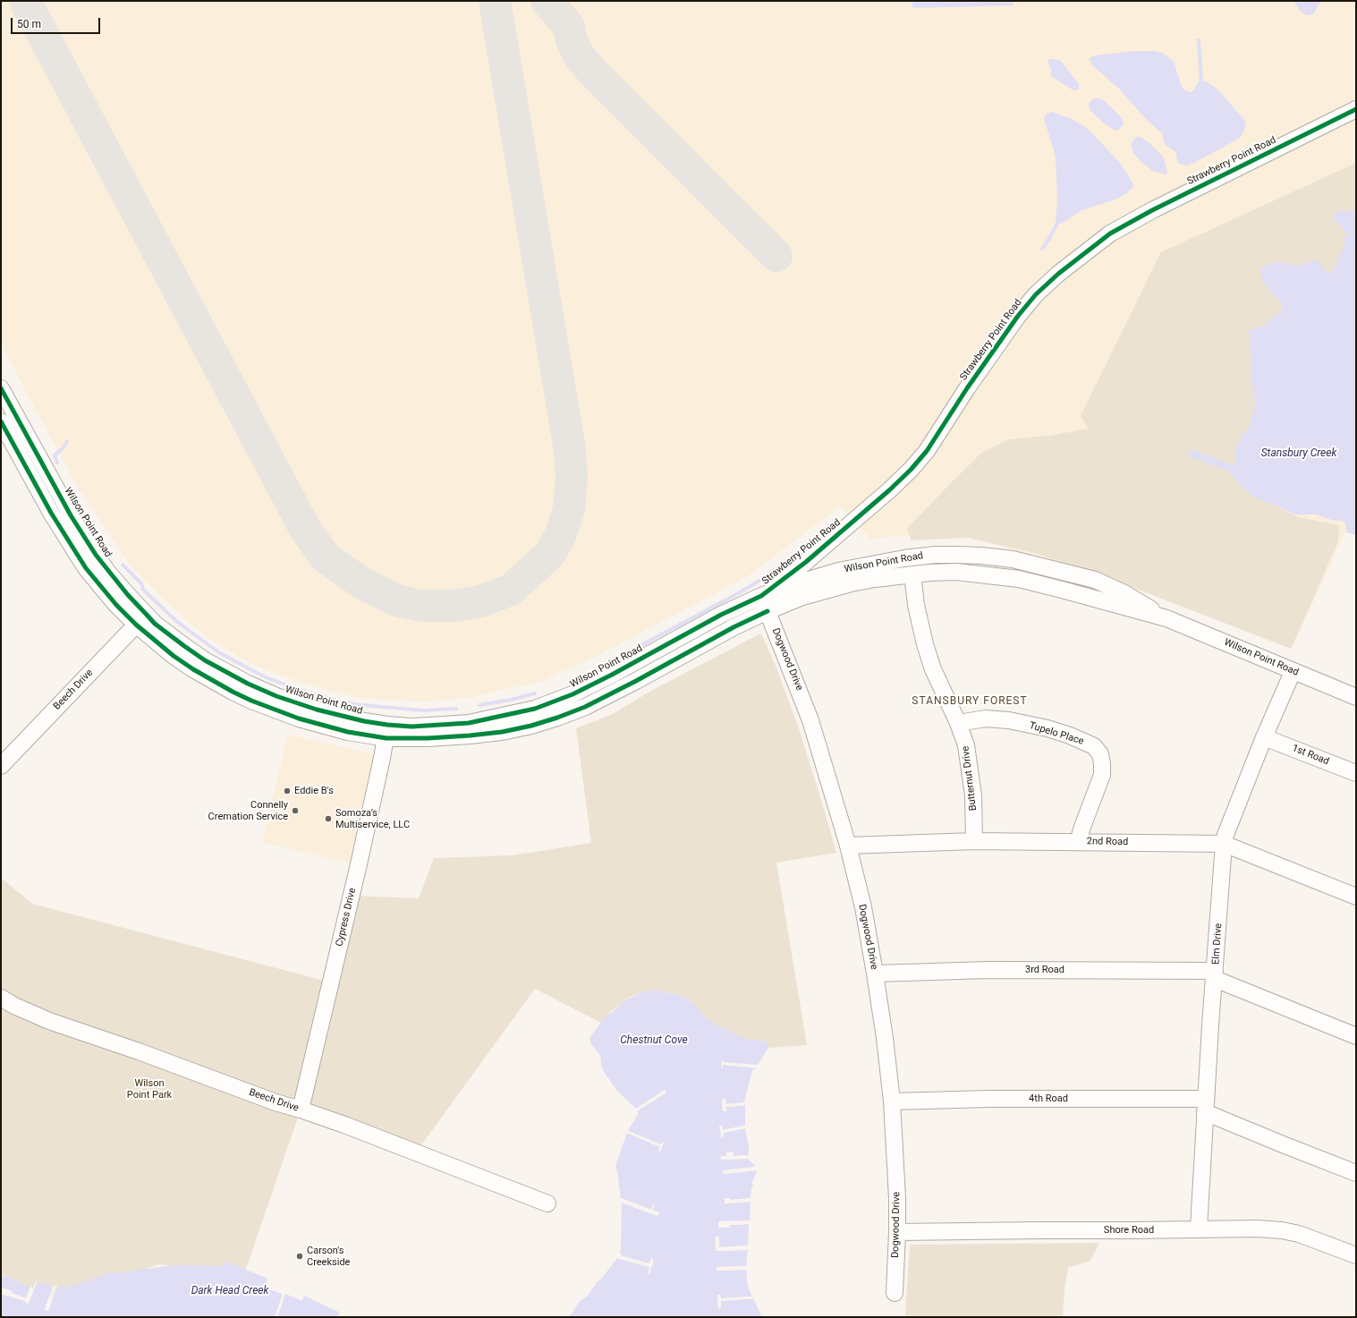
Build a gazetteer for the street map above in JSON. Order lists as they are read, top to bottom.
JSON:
{
  "streets": {
    "street": [
      "Strawberry Point Road",
      "Wilson Point Road",
      "Dogwood Drive",
      "Beech Drive",
      "Tupelo Place",
      "1st Road",
      "Butternut Drive",
      "2nd Road",
      "Cypress Drive",
      "Elm Drive",
      "3rd Road",
      "4th Road",
      "Shore Road"
    ]
  },
  "crossings": [
    ["Strawberry Point Road", "Wilson Point Road"],
    ["Strawberry Point Road", "Dogwood Drive"],
    ["Wilson Point Road", "Dogwood Drive"],
    ["Wilson Point Road", "Beech Drive"],
    ["Wilson Point Road", "Butternut Drive"],
    ["Wilson Point Road", "Cypress Drive"],
    ["Wilson Point Road", "Elm Drive"],
    ["Dogwood Drive", "2nd Road"],
    ["Dogwood Drive", "3rd Road"],
    ["Dogwood Drive", "4th Road"],
    ["Dogwood Drive", "Shore Road"],
    ["Beech Drive", "Cypress Drive"],
    ["Tupelo Place", "Butternut Drive"],
    ["Tupelo Place", "2nd Road"],
    ["1st Road", "Elm Drive"],
    ["Butternut Drive", "2nd Road"],
    ["2nd Road", "Elm Drive"],
    ["Elm Drive", "3rd Road"],
    ["Elm Drive", "4th Road"],
    ["Elm Drive", "Shore Road"]
  ],
  "districts": ["STANSBURY FOREST"],
  "water": ["Stansbury Creek", "Chestnut Cove", "Dark Head Creek"],
  "parks": ["Wilson Point Park"],
  "places": [
    "Eddie B's",
    "Connelly Cremation Service",
    "Somoza’s Multiservice, LLC",
    "Carson's Creekside"
  ],
  "scale_bar": "50 m"
}
